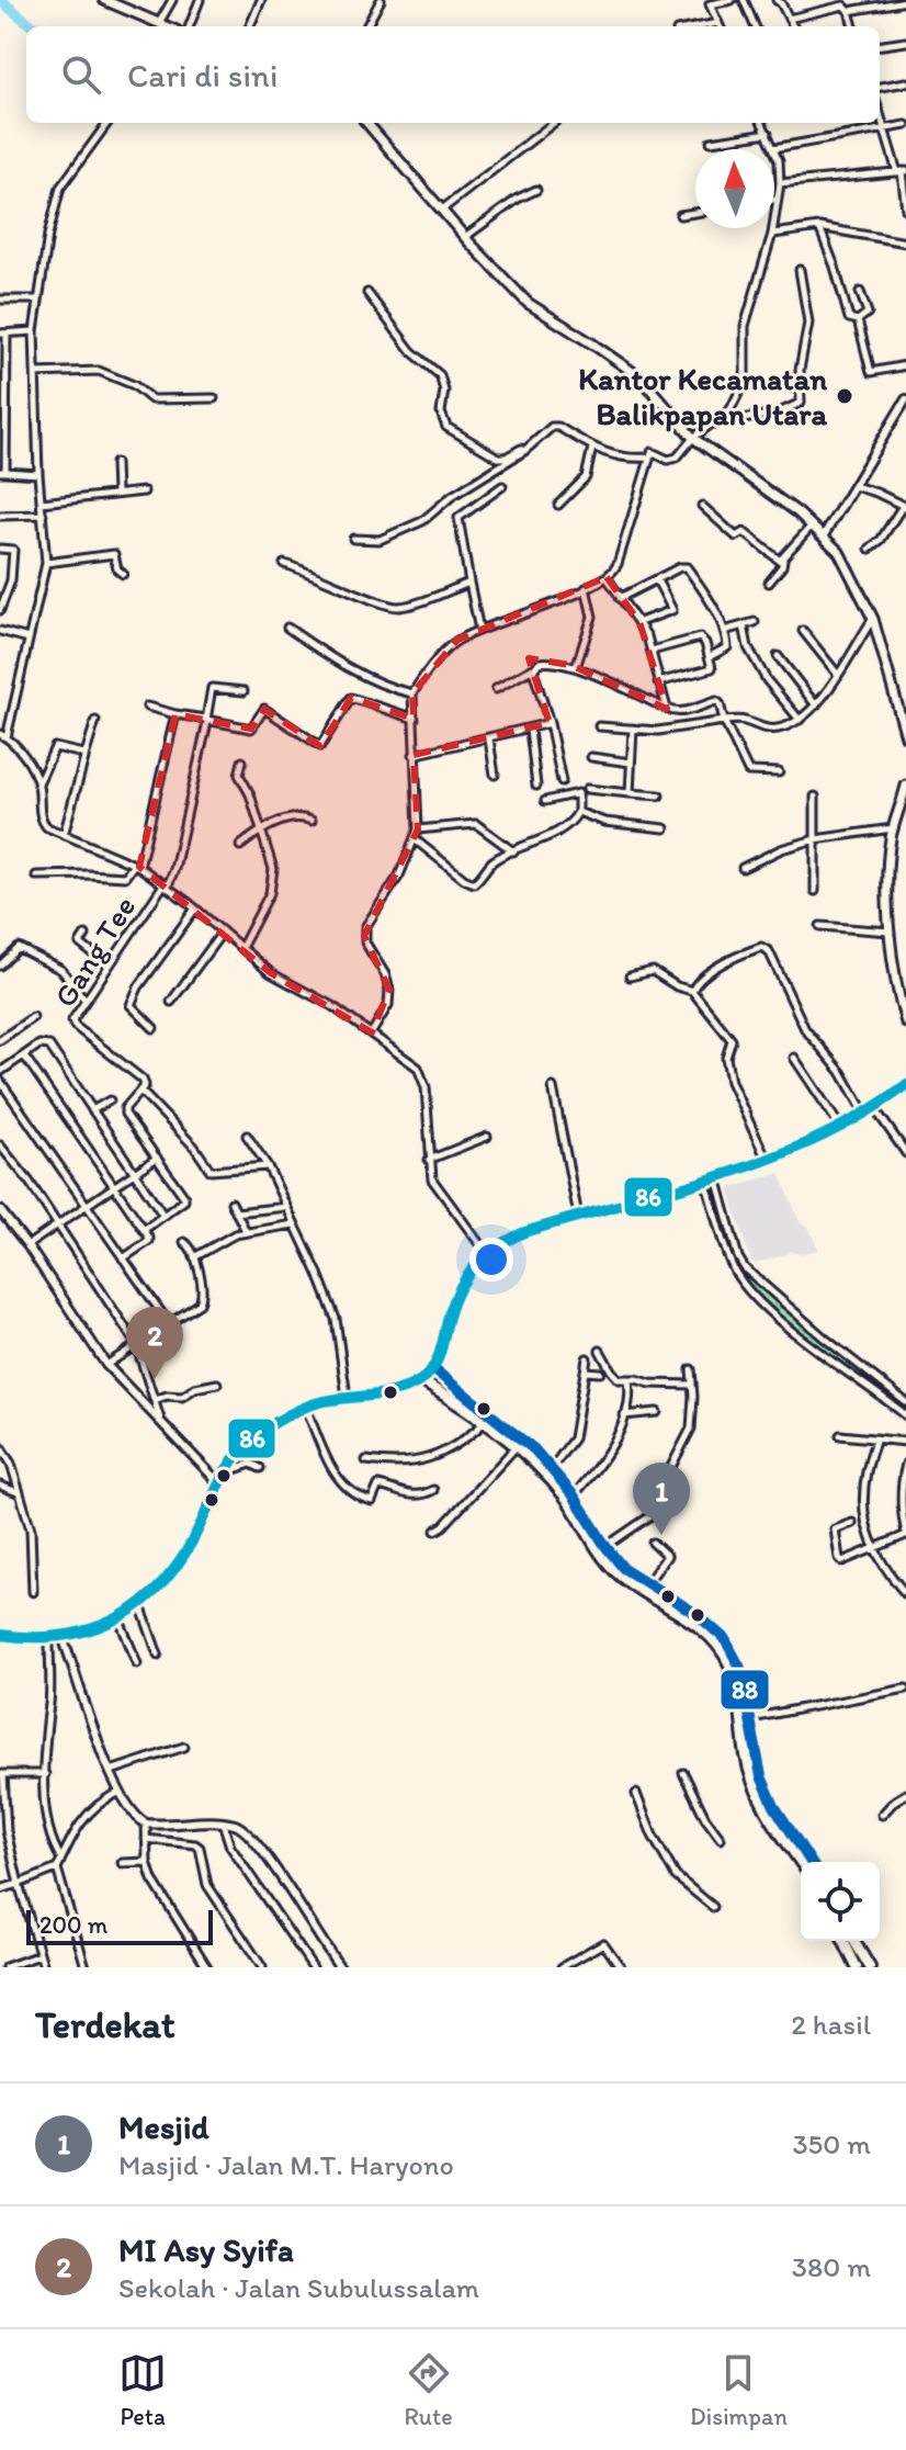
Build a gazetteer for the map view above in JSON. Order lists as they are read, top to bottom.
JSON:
{
  "streets": {
    "street": ["Gang Tee"]
  },
  "places": ["Kantor Kecamatan Balikpapan Utara"],
  "lines": ["transit line 86", "transit line 88"],
  "scale_bar": "200 m",
  "north": "top",
  "page": {
    "search": "Cari di sini",
    "pins": ["2", "1"],
    "scale": "200 m",
    "heading": ["Terdekat", "2 hasil"],
    "list": [
      {
        "mark": "1",
        "name": "Mesjid",
        "note": "Masjid · Jalan M.T. Haryono",
        "value": "350 m"
      },
      {
        "mark": "2",
        "name": "MI Asy Syifa",
        "note": "Sekolah · Jalan Subulussalam",
        "value": "380 m"
      }
    ],
    "nav": ["Peta", "Rute", "Disimpan"]
  }
}
